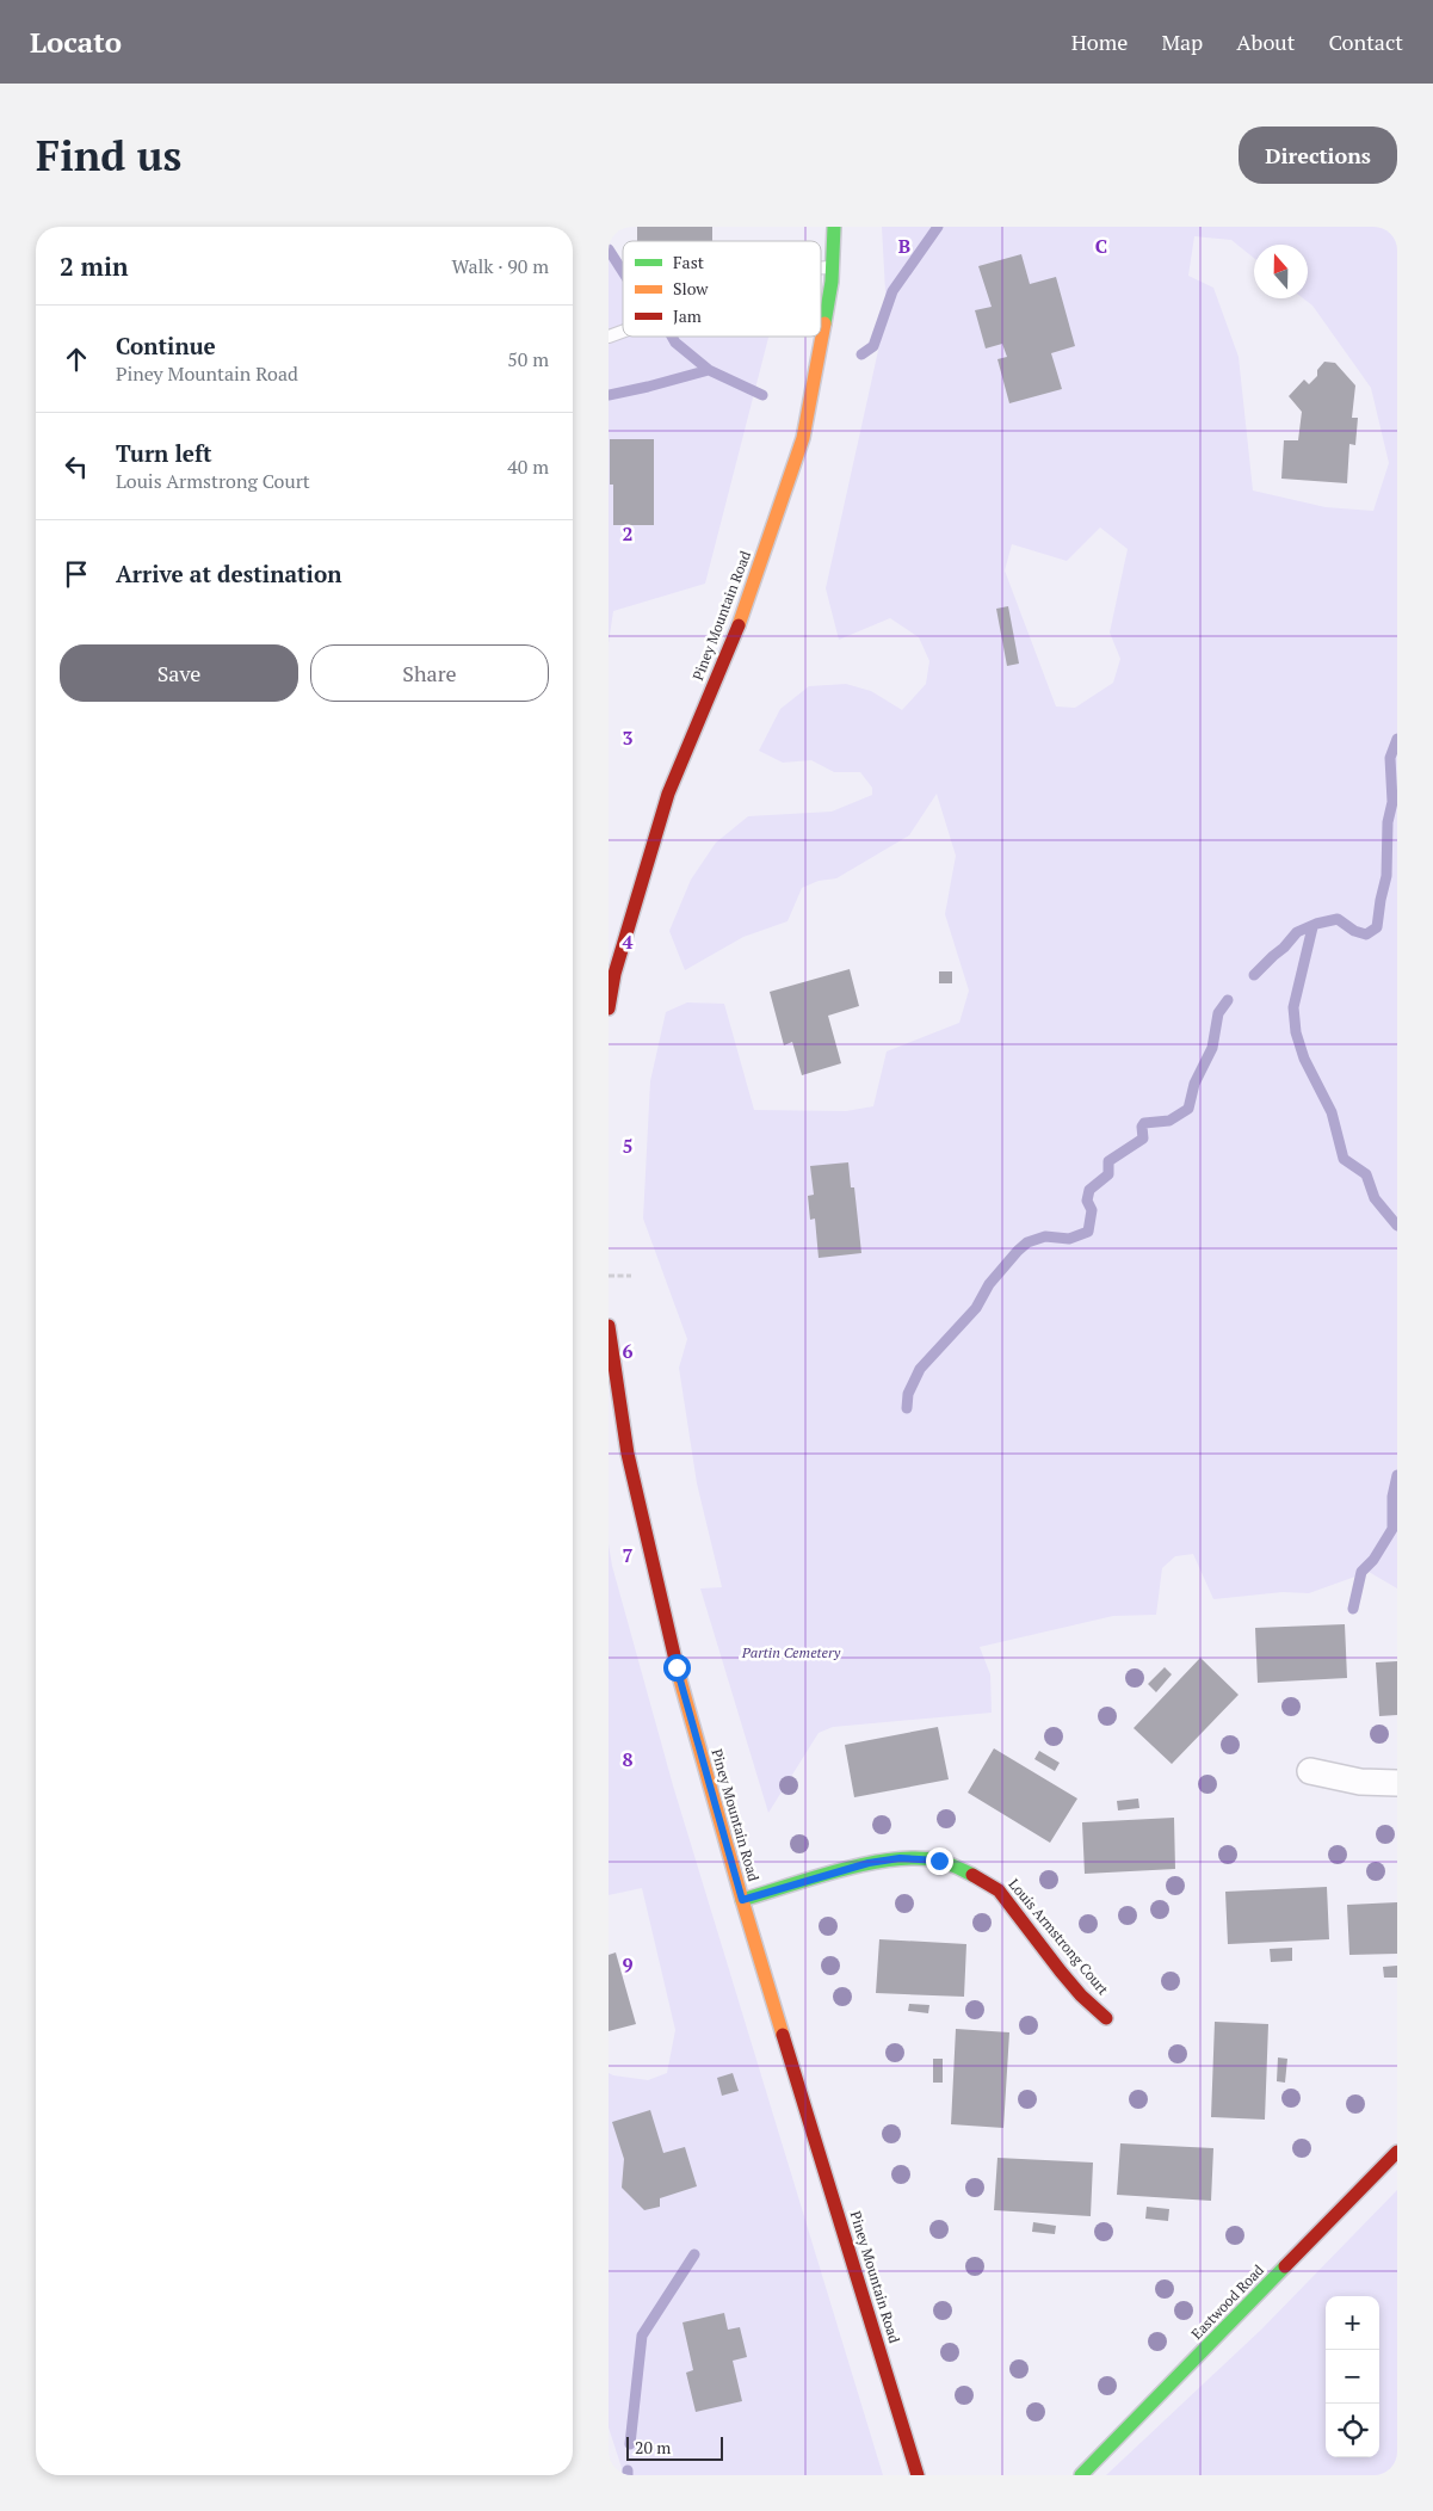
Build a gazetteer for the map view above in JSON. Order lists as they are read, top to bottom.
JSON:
{
  "streets": {
    "street": ["Piney Mountain Road", "Louis Armstrong Court", "Eastwood Road"]
  },
  "crossings": [
    ["Piney Mountain Road", "Louis Armstrong Court"]
  ],
  "parks": ["Partin Cemetery"],
  "legend": ["Fast", "Slow", "Jam"],
  "scale_bar": "20 m",
  "north": "top",
  "page": {
    "header": "Locato",
    "nav": [
      "Home",
      "Map",
      "About",
      "Contact"
    ],
    "buttons": [
      "Directions",
      ["Save", "Share"]
    ],
    "title": "Find us",
    "heading": ["2 min", "Walk · 90 m"],
    "list": [
      ["Continue", "Piney Mountain Road", "50 m"],
      ["Turn left", "Louis Armstrong Court", "40 m"],
      "Arrive at destination"
    ],
    "map_buttons": ["+", "−"],
    "scale": "20 m"
  },
  "grid": {
    "columns": ["B", "C"],
    "rows": [
      "2",
      "3",
      "4",
      "5",
      "6",
      "7",
      "8",
      "9"
    ]
  }
}
